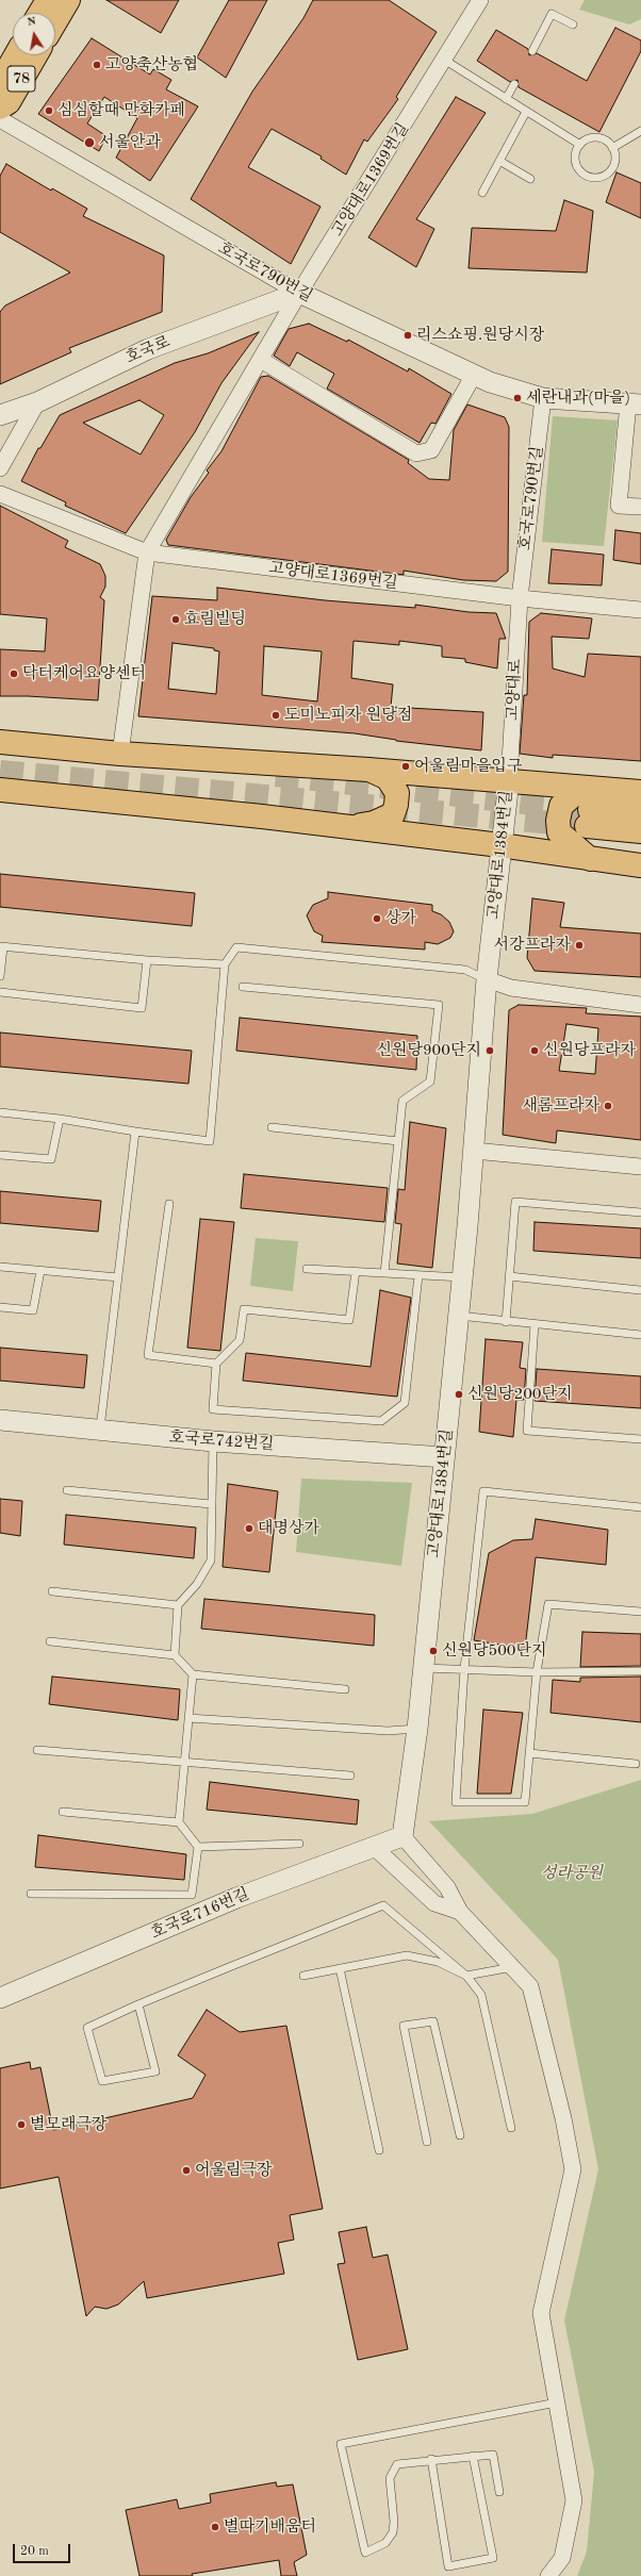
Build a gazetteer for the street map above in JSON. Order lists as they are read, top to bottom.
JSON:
{
  "streets": {
    "main road": ["78"],
    "street": [
      "고양대로1369번길",
      "호국로790번길",
      "호국로",
      "고양대로",
      "고양대로1384번길",
      "호국로742번길",
      "호국로716번길"
    ]
  },
  "crossings": [
    ["고양대로1369번길", "호국로790번길"],
    ["고양대로1369번길", "호국로"],
    ["고양대로1369번길", "고양대로"],
    ["호국로790번길", "호국로"],
    ["호국로790번길", "고양대로"],
    ["고양대로", "고양대로1384번길"],
    ["고양대로1384번길", "호국로742번길"],
    ["고양대로1384번길", "호국로716번길"]
  ],
  "parks": ["성라공원"],
  "places": [
    "고양축산농협",
    "심심할때 만화카페",
    "서울안과",
    "리스쇼핑.원당시장",
    "세란내과(마을)",
    "효림빌딩",
    "닥터케어요양센터",
    "도미노피자 원당점",
    "어울림마을입구",
    "상가",
    "서강프라자",
    "신원당900단지",
    "신원당프라자",
    "새롬프라자",
    "신원당200단지",
    "대명상가",
    "신원당500단지",
    "별모래극장",
    "어울림극장",
    "별따기배움터"
  ],
  "scale_bar": "20 m",
  "north": "top"
}
